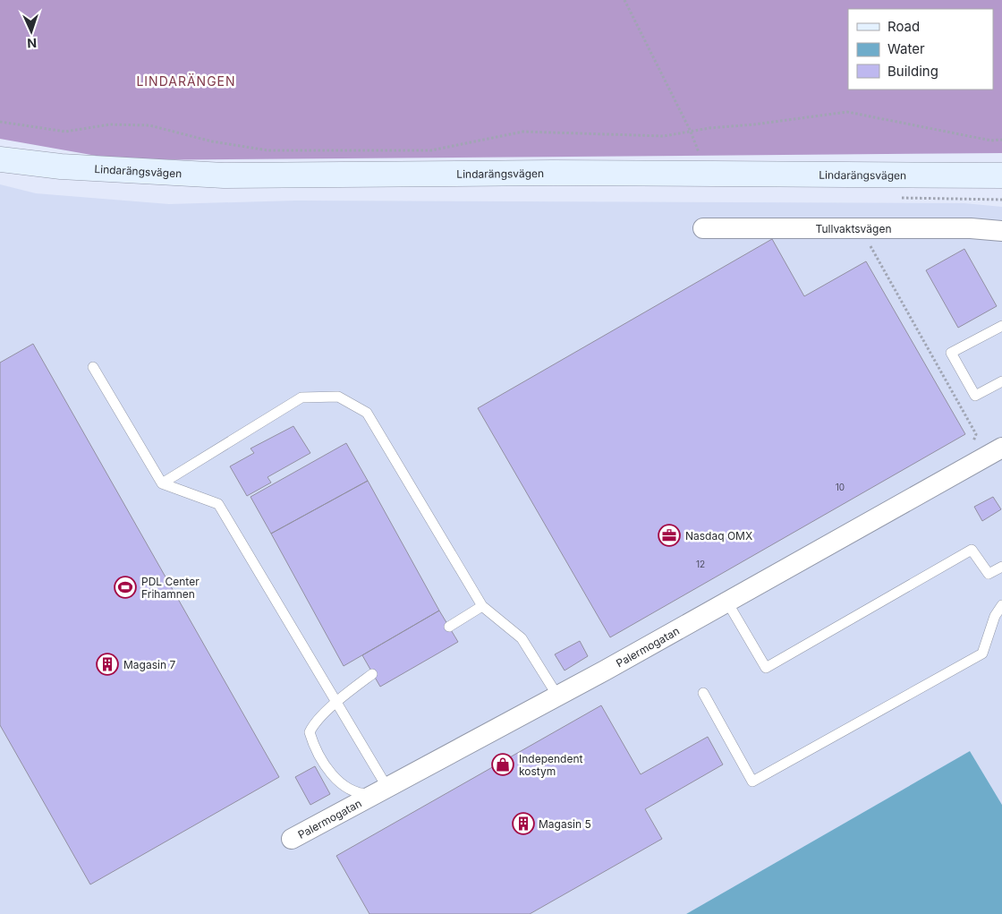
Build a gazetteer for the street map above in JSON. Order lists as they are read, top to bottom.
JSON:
{
  "streets": {
    "street": ["Lindarängsvägen", "Tullvaktsvägen", "Palermogatan"]
  },
  "districts": ["LINDARÄNGEN"],
  "places": {
    "office": ["Nasdaq OMX"],
    "sports": ["PDL Center Frihamnen"],
    "building": ["Magasin 7", "Magasin 5"],
    "shop": ["Independent kostym"]
  },
  "house_numbers": ["10", "12"],
  "legend": ["Road", "Water", "Building"],
  "north": "bottom"
}
